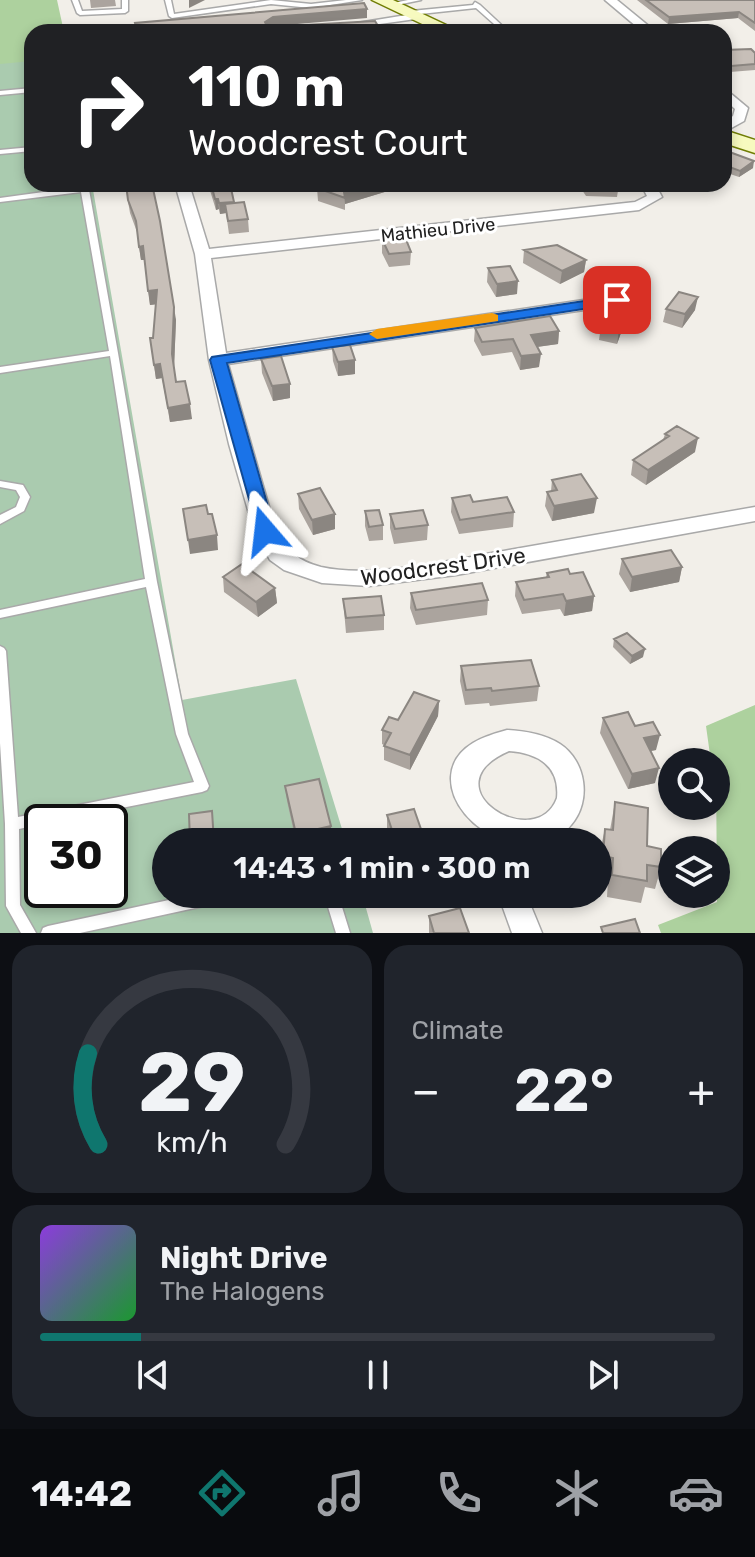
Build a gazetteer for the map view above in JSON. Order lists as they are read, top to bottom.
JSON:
{
  "streets": {
    "street": ["Mathieu Drive", "Woodcrest Drive"]
  },
  "crossings": [
    ["Mathieu Drive", "Woodcrest Drive"]
  ],
  "page": {
    "turn": ["110 m", "Woodcrest Court"],
    "limit": "30",
    "trip": "14:43 · 1 min · 300 m",
    "tile": "Climate",
    "heat": ["−", "22°", "+"],
    "song": ["Night Drive", "The Halogens"],
    "tabs": "14:42",
    "gauge": ["29", "km/h"]
  }
}
